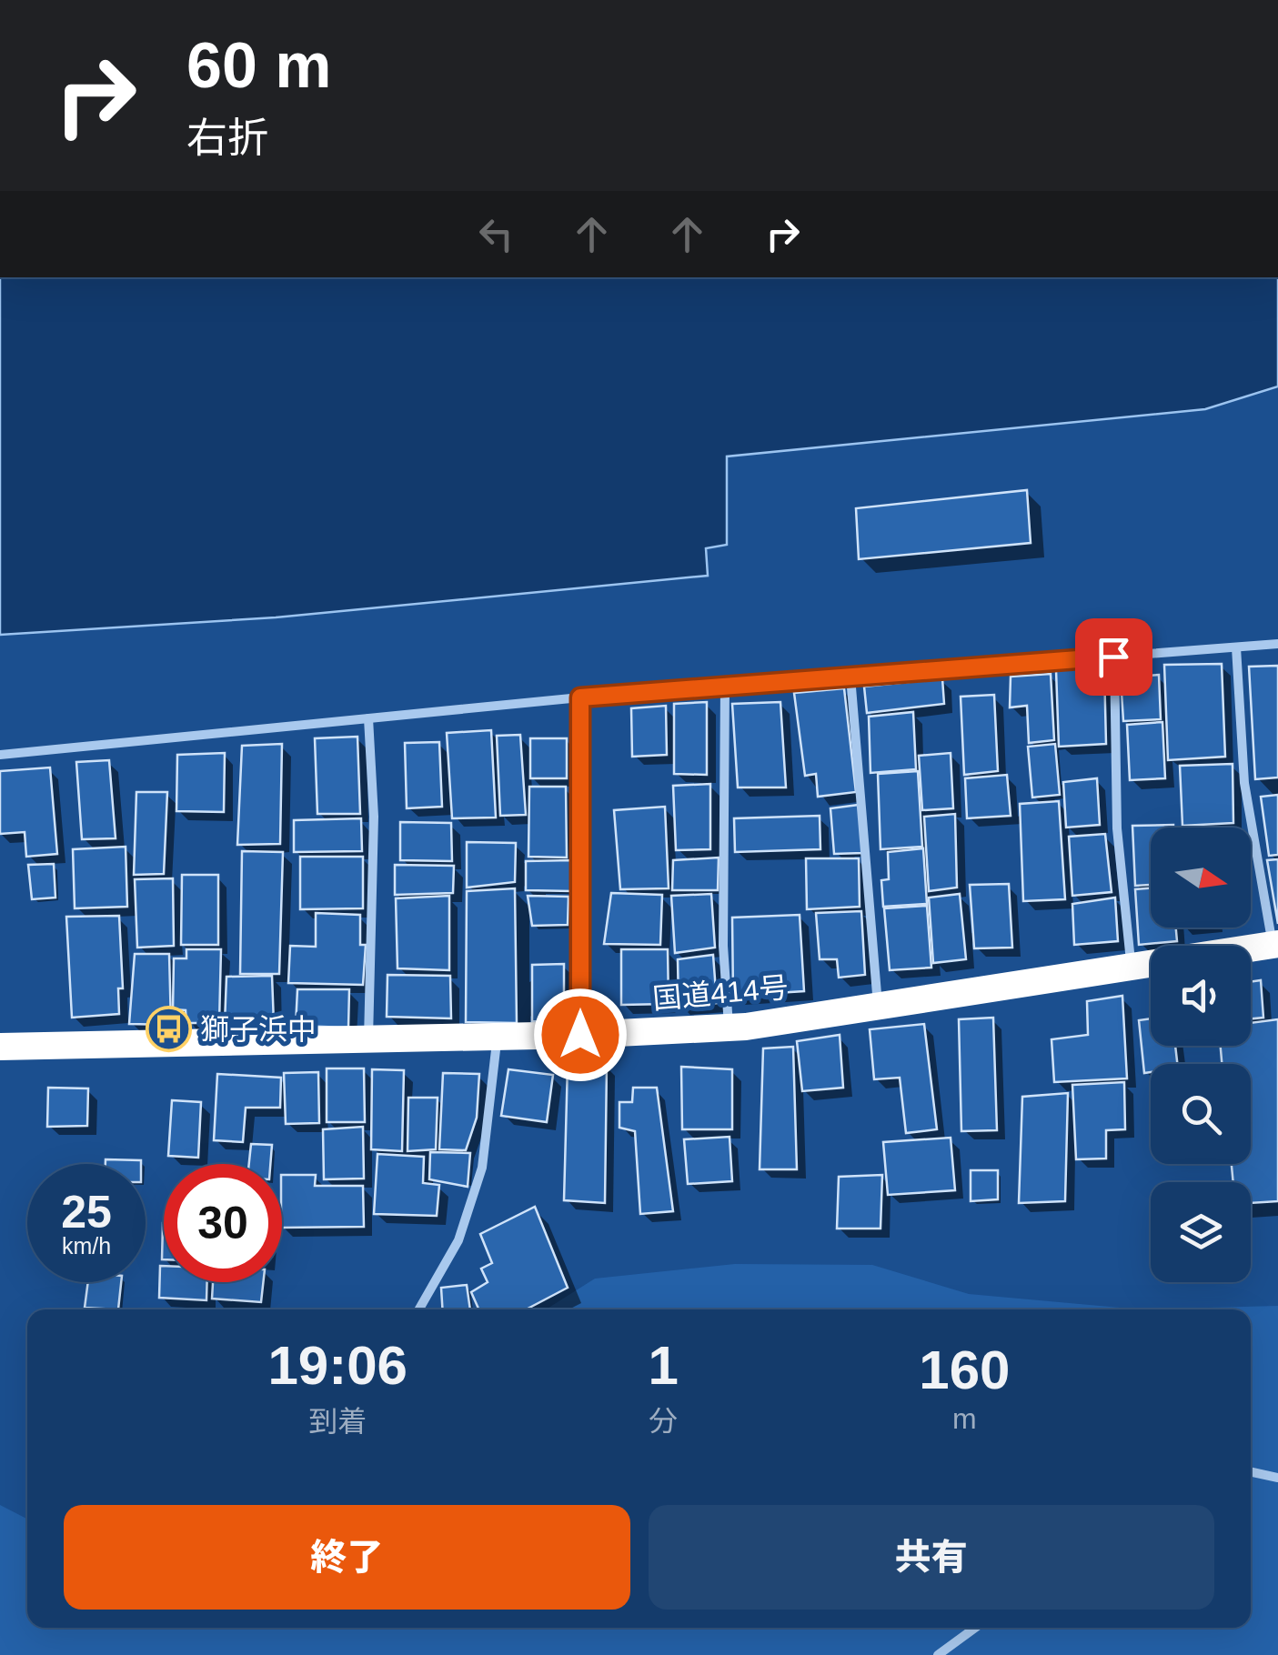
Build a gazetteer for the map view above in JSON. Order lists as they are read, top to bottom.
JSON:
{
  "streets": {
    "highway": ["国道414号"]
  },
  "places": {
    "bus stop": ["獅子浜中"]
  },
  "north": "right",
  "page": {
    "turn": ["60 m", "右折"],
    "speed": "25 km/h",
    "limit": "30",
    "eta": [
      "19:06",
      "到着",
      "1",
      "分",
      "160",
      "m"
    ],
    "buttons": ["終了", "共有"]
  }
}
